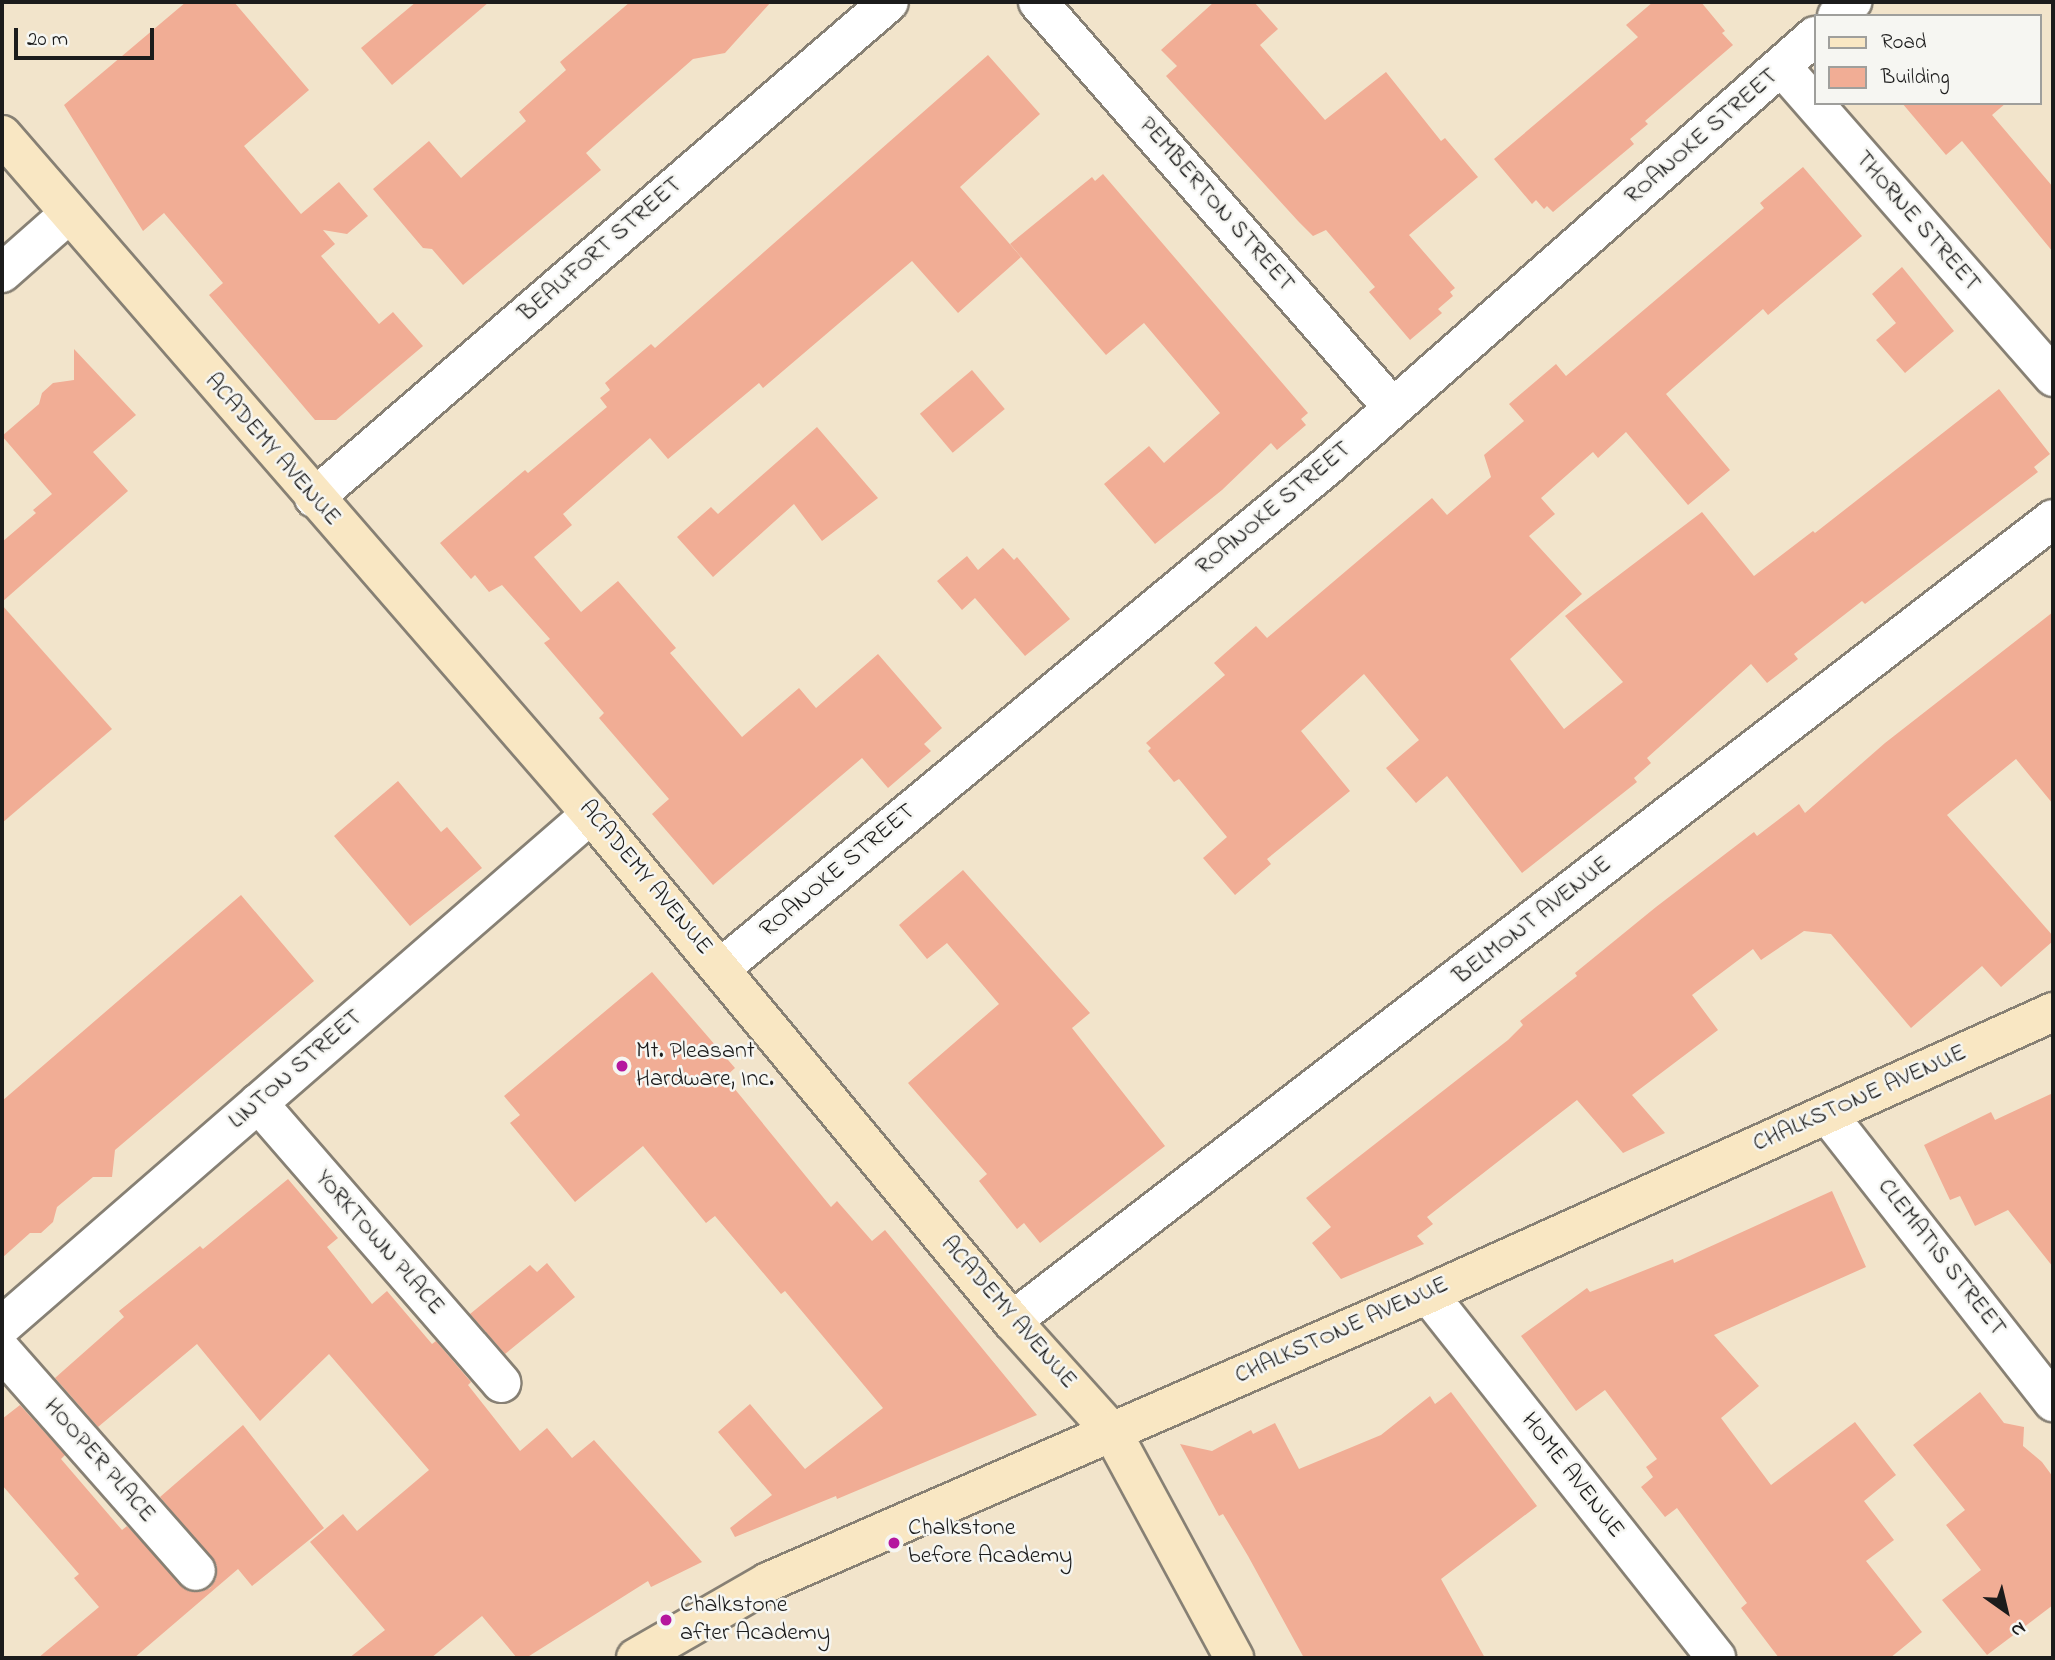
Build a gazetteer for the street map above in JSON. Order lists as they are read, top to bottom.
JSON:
{
  "streets": {
    "street": [
      "ROANOKE STREET",
      "PEMBERTON STREET",
      "THORNE STREET",
      "BEAUFORT STREET",
      "ACADEMY AVENUE",
      "BELMONT AVENUE",
      "LINTON STREET",
      "CHALKSTONE AVENUE",
      "YORKTOWN PLACE",
      "CLEMATIS STREET",
      "HOOPER PLACE",
      "HOME AVENUE"
    ]
  },
  "crossings": [
    ["ROANOKE STREET", "PEMBERTON STREET"],
    ["ROANOKE STREET", "THORNE STREET"],
    ["ROANOKE STREET", "ACADEMY AVENUE"],
    ["BEAUFORT STREET", "ACADEMY AVENUE"],
    ["ACADEMY AVENUE", "BELMONT AVENUE"],
    ["ACADEMY AVENUE", "LINTON STREET"],
    ["ACADEMY AVENUE", "CHALKSTONE AVENUE"],
    ["LINTON STREET", "YORKTOWN PLACE"],
    ["CHALKSTONE AVENUE", "CLEMATIS STREET"],
    ["CHALKSTONE AVENUE", "HOME AVENUE"]
  ],
  "places": ["Mt. Pleasant Hardware, Inc.", "Chalkstone before Academy", "Chalkstone after Academy"],
  "legend": ["Road", "Building"],
  "scale_bar": "20 m",
  "north": "bottom right"
}
